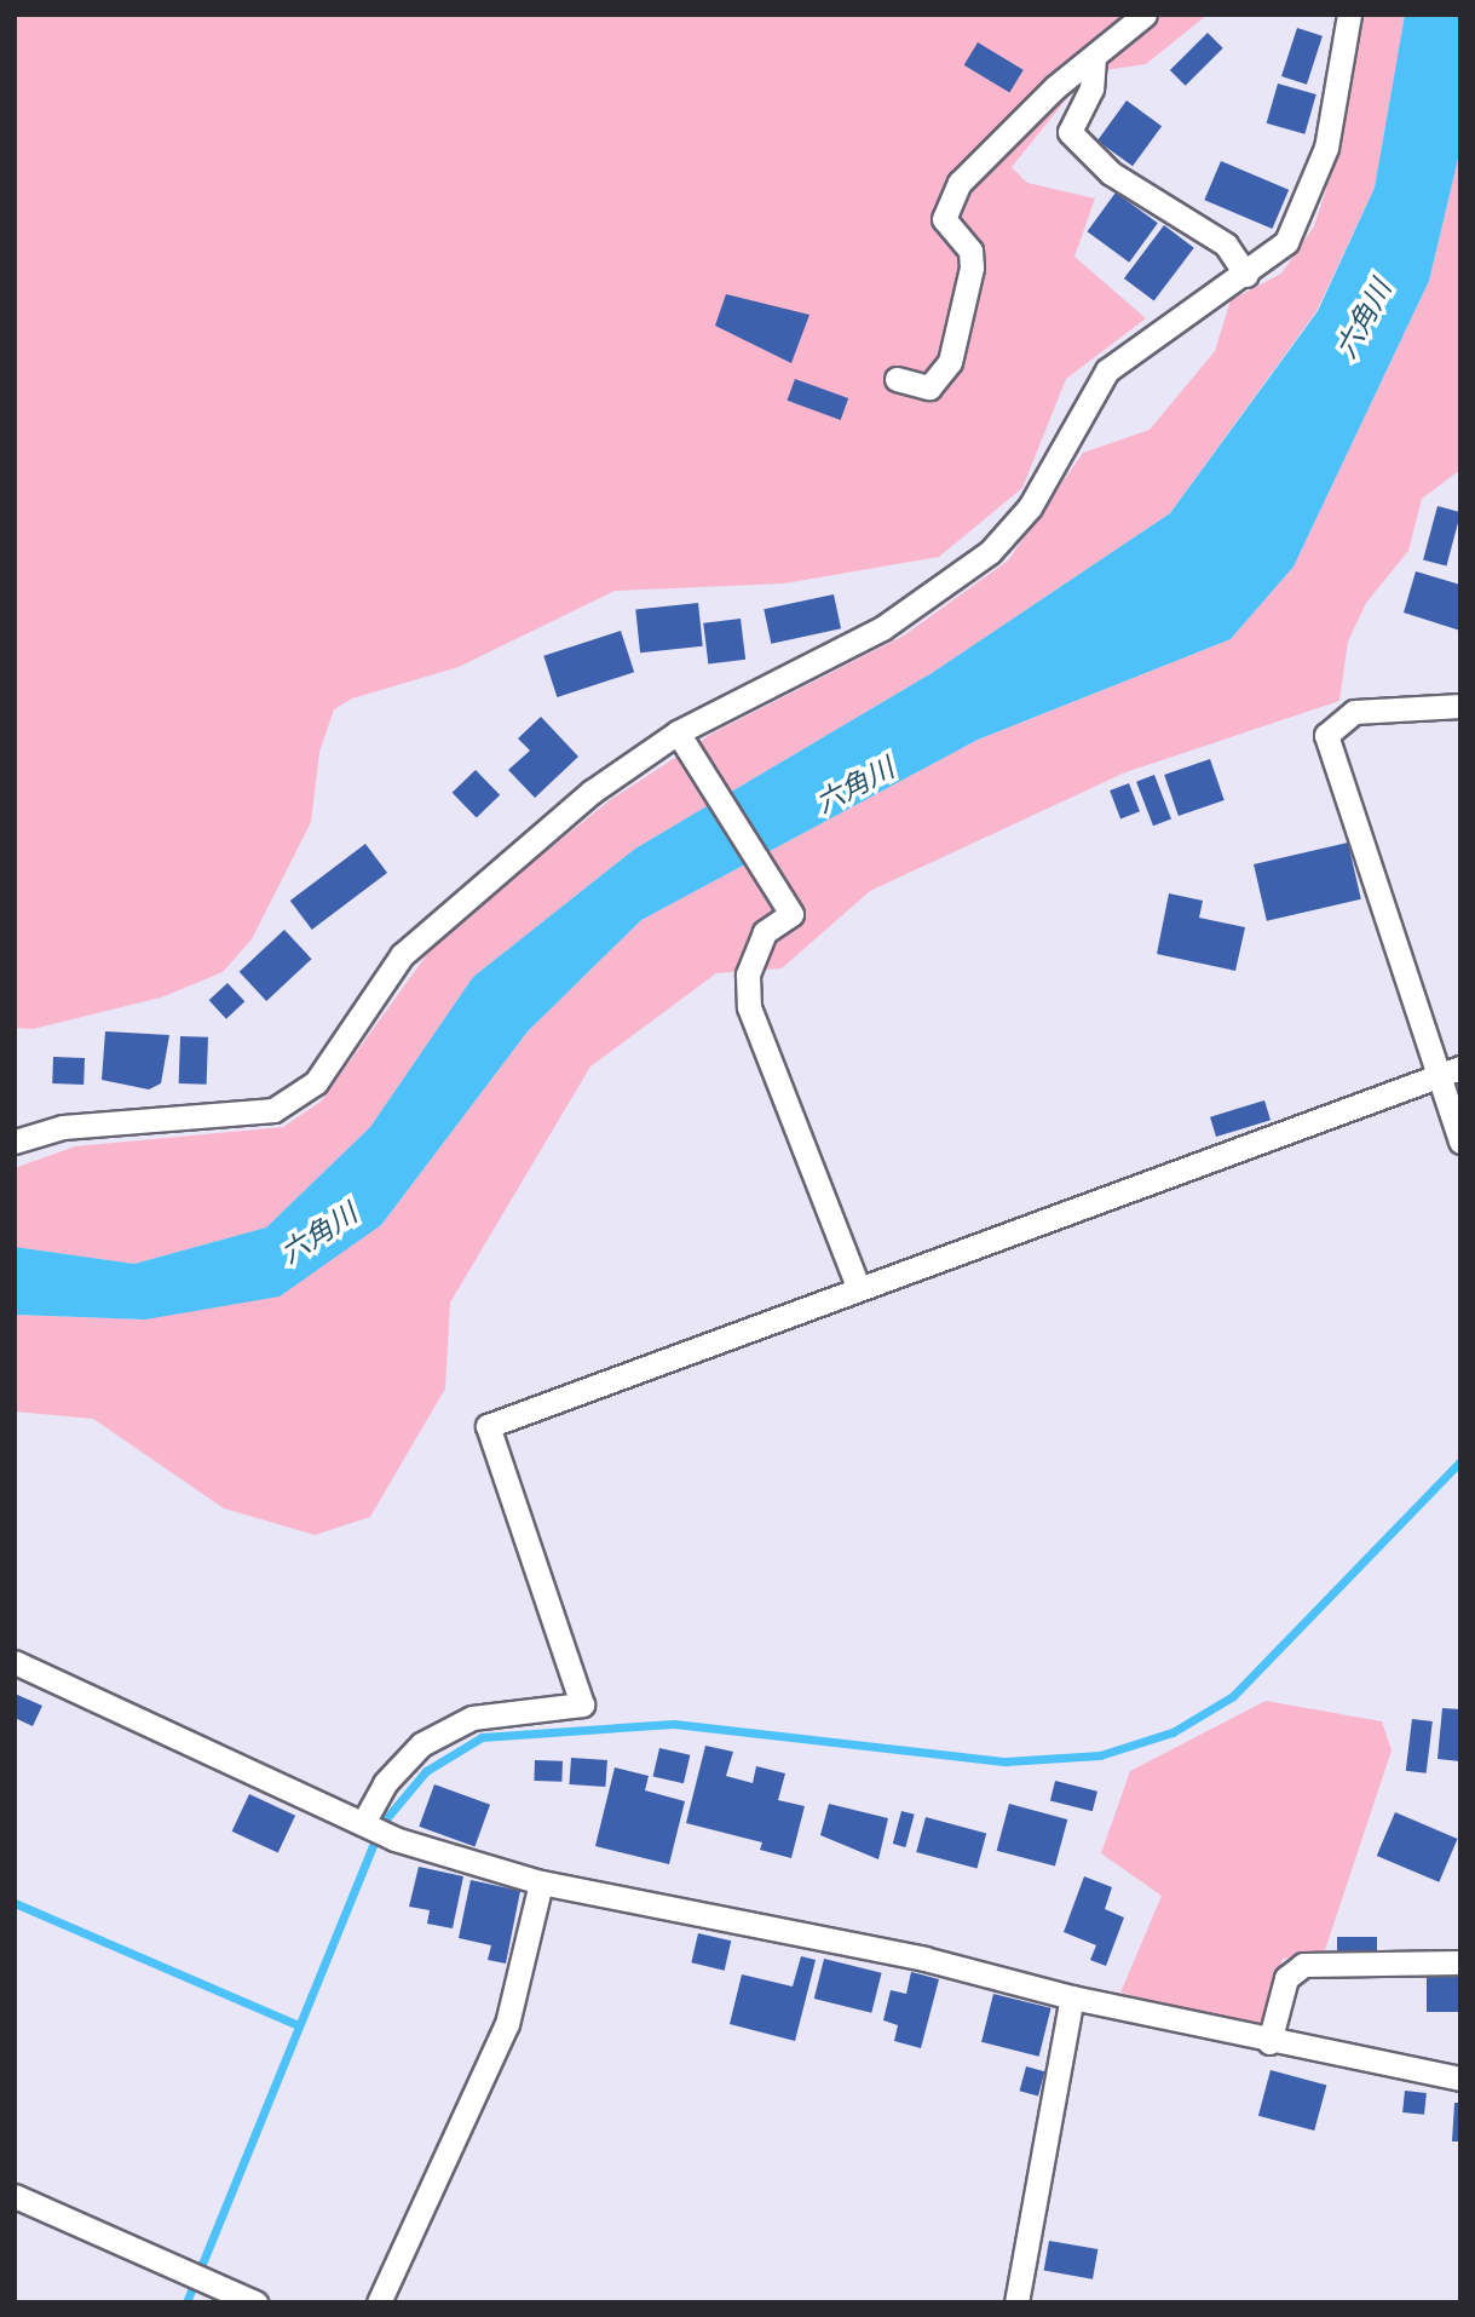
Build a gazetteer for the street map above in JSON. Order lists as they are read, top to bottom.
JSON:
{
  "water": ["六角川"]
}
